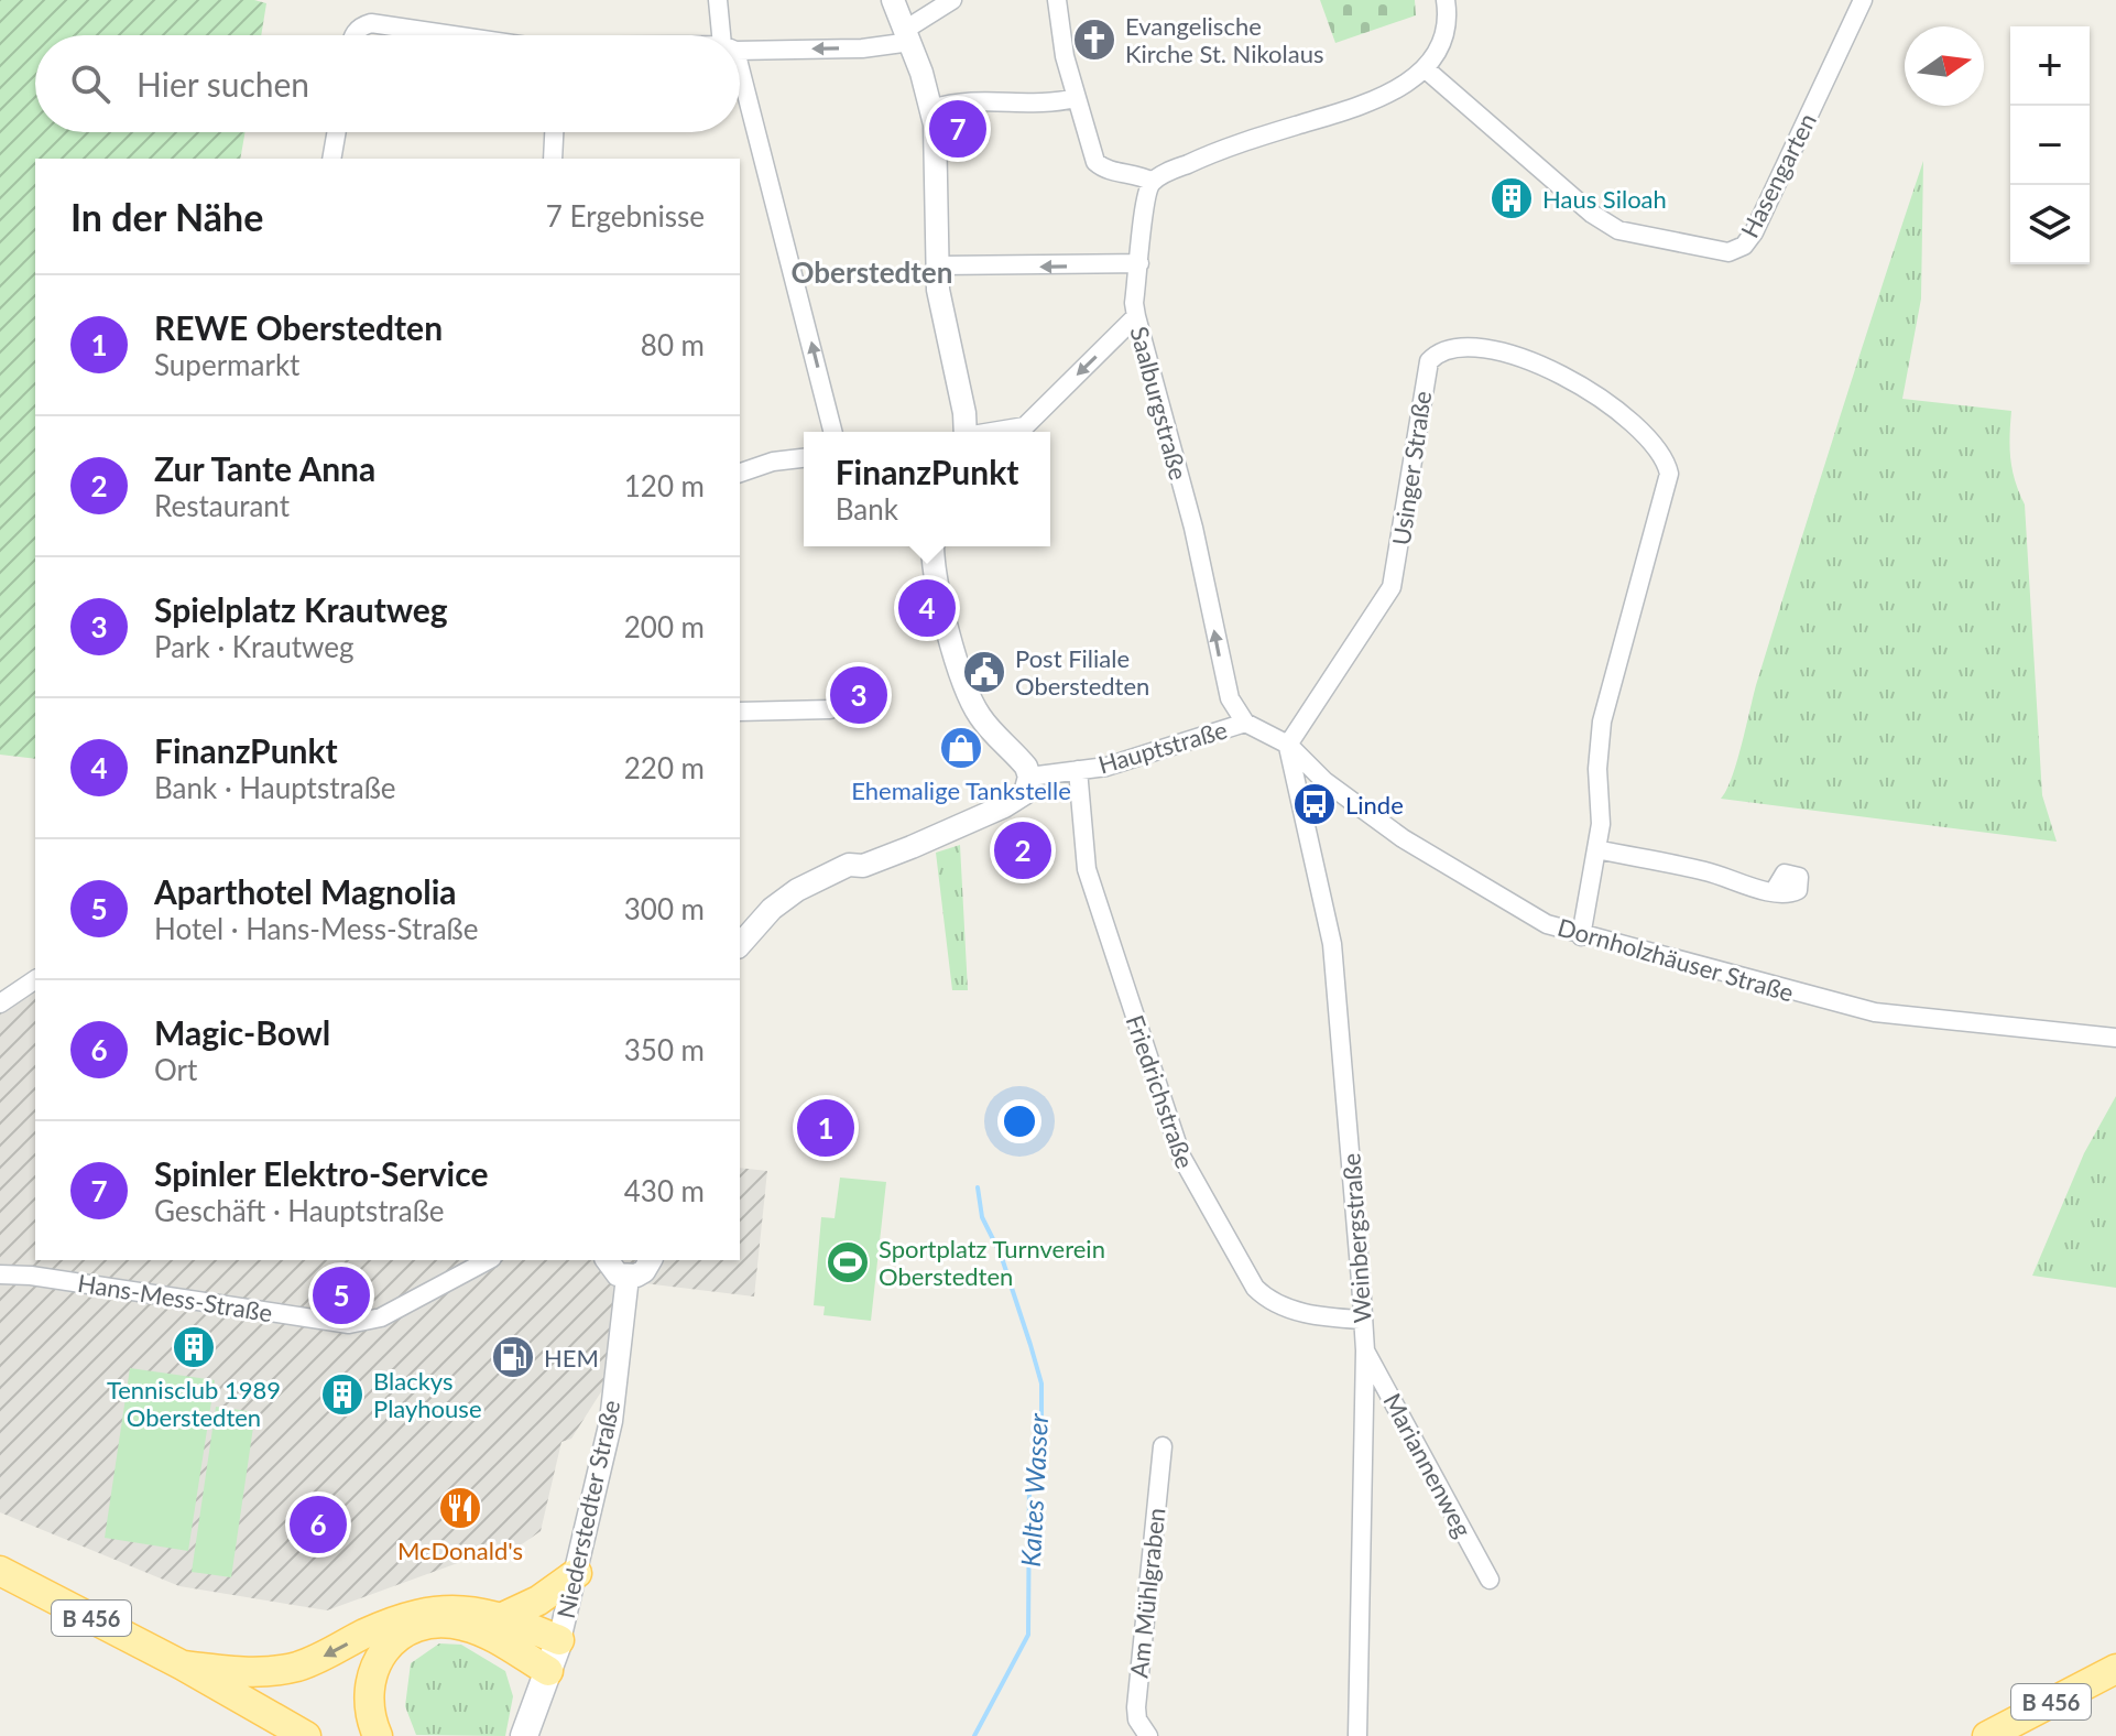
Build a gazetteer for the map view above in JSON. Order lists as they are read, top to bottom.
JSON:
{
  "streets": {
    "main road": ["Niederstedter Straße", "B 456"],
    "street": [
      "Hasengarten",
      "Saalburgstraße",
      "Usinger Straße",
      "Hauptstraße",
      "Dornholzhäuser Straße",
      "Friedrichstraße",
      "Weinbergstraße",
      "Hans-Mess-Straße",
      "Mariannenweg",
      "Am Mühlgraben"
    ]
  },
  "crossings": [
    ["Saalburgstraße", "Hauptstraße"],
    ["Usinger Straße", "Hauptstraße"],
    ["Usinger Straße", "Dornholzhäuser Straße"],
    ["Usinger Straße", "Weinbergstraße"],
    ["Hauptstraße", "Dornholzhäuser Straße"],
    ["Hauptstraße", "Friedrichstraße"],
    ["Hauptstraße", "Weinbergstraße"],
    ["Dornholzhäuser Straße", "Weinbergstraße"],
    ["Friedrichstraße", "Weinbergstraße"],
    ["Weinbergstraße", "Mariannenweg"]
  ],
  "one_way": ["Saalburgstraße"],
  "districts": ["Oberstedten"],
  "water": ["Kaltes Wasser"],
  "places": {
    "church": ["Evangelische Kirche St. Nikolaus"],
    "building": ["Haus Siloah", "Tennisclub 1989 Oberstedten", "Blackys Playhouse"],
    "public building": ["Post Filiale Oberstedten"],
    "shop": ["Ehemalige Tankstelle"],
    "bus stop": ["Linde"],
    "sports": ["Sportplatz Turnverein Oberstedten"],
    "fuel station": ["HEM"],
    "restaurant": ["McDonald's"]
  },
  "north": "right",
  "page": {
    "map_buttons": ["+", "−"],
    "search": "Hier suchen",
    "pins": [
      "7",
      "4",
      "3",
      "2",
      "1",
      "5",
      "6"
    ],
    "heading": ["In der Nähe", "7 Ergebnisse"],
    "list": [
      {
        "mark": "1",
        "name": "REWE Oberstedten",
        "note": "Supermarkt",
        "value": "80 m"
      },
      {
        "mark": "2",
        "name": "Zur Tante Anna",
        "note": "Restaurant",
        "value": "120 m"
      },
      {
        "mark": "3",
        "name": "Spielplatz Krautweg",
        "note": "Park · Krautweg",
        "value": "200 m"
      },
      {
        "mark": "4",
        "name": "FinanzPunkt",
        "note": "Bank · Hauptstraße",
        "value": "220 m"
      },
      {
        "mark": "5",
        "name": "Aparthotel Magnolia",
        "note": "Hotel · Hans-Mess-Straße",
        "value": "300 m"
      },
      {
        "mark": "6",
        "name": "Magic-Bowl",
        "note": "Ort",
        "value": "350 m"
      },
      {
        "mark": "7",
        "name": "Spinler Elektro-Service",
        "note": "Geschäft · Hauptstraße",
        "value": "430 m"
      }
    ],
    "popup": ["FinanzPunkt", "Bank"]
  }
}
